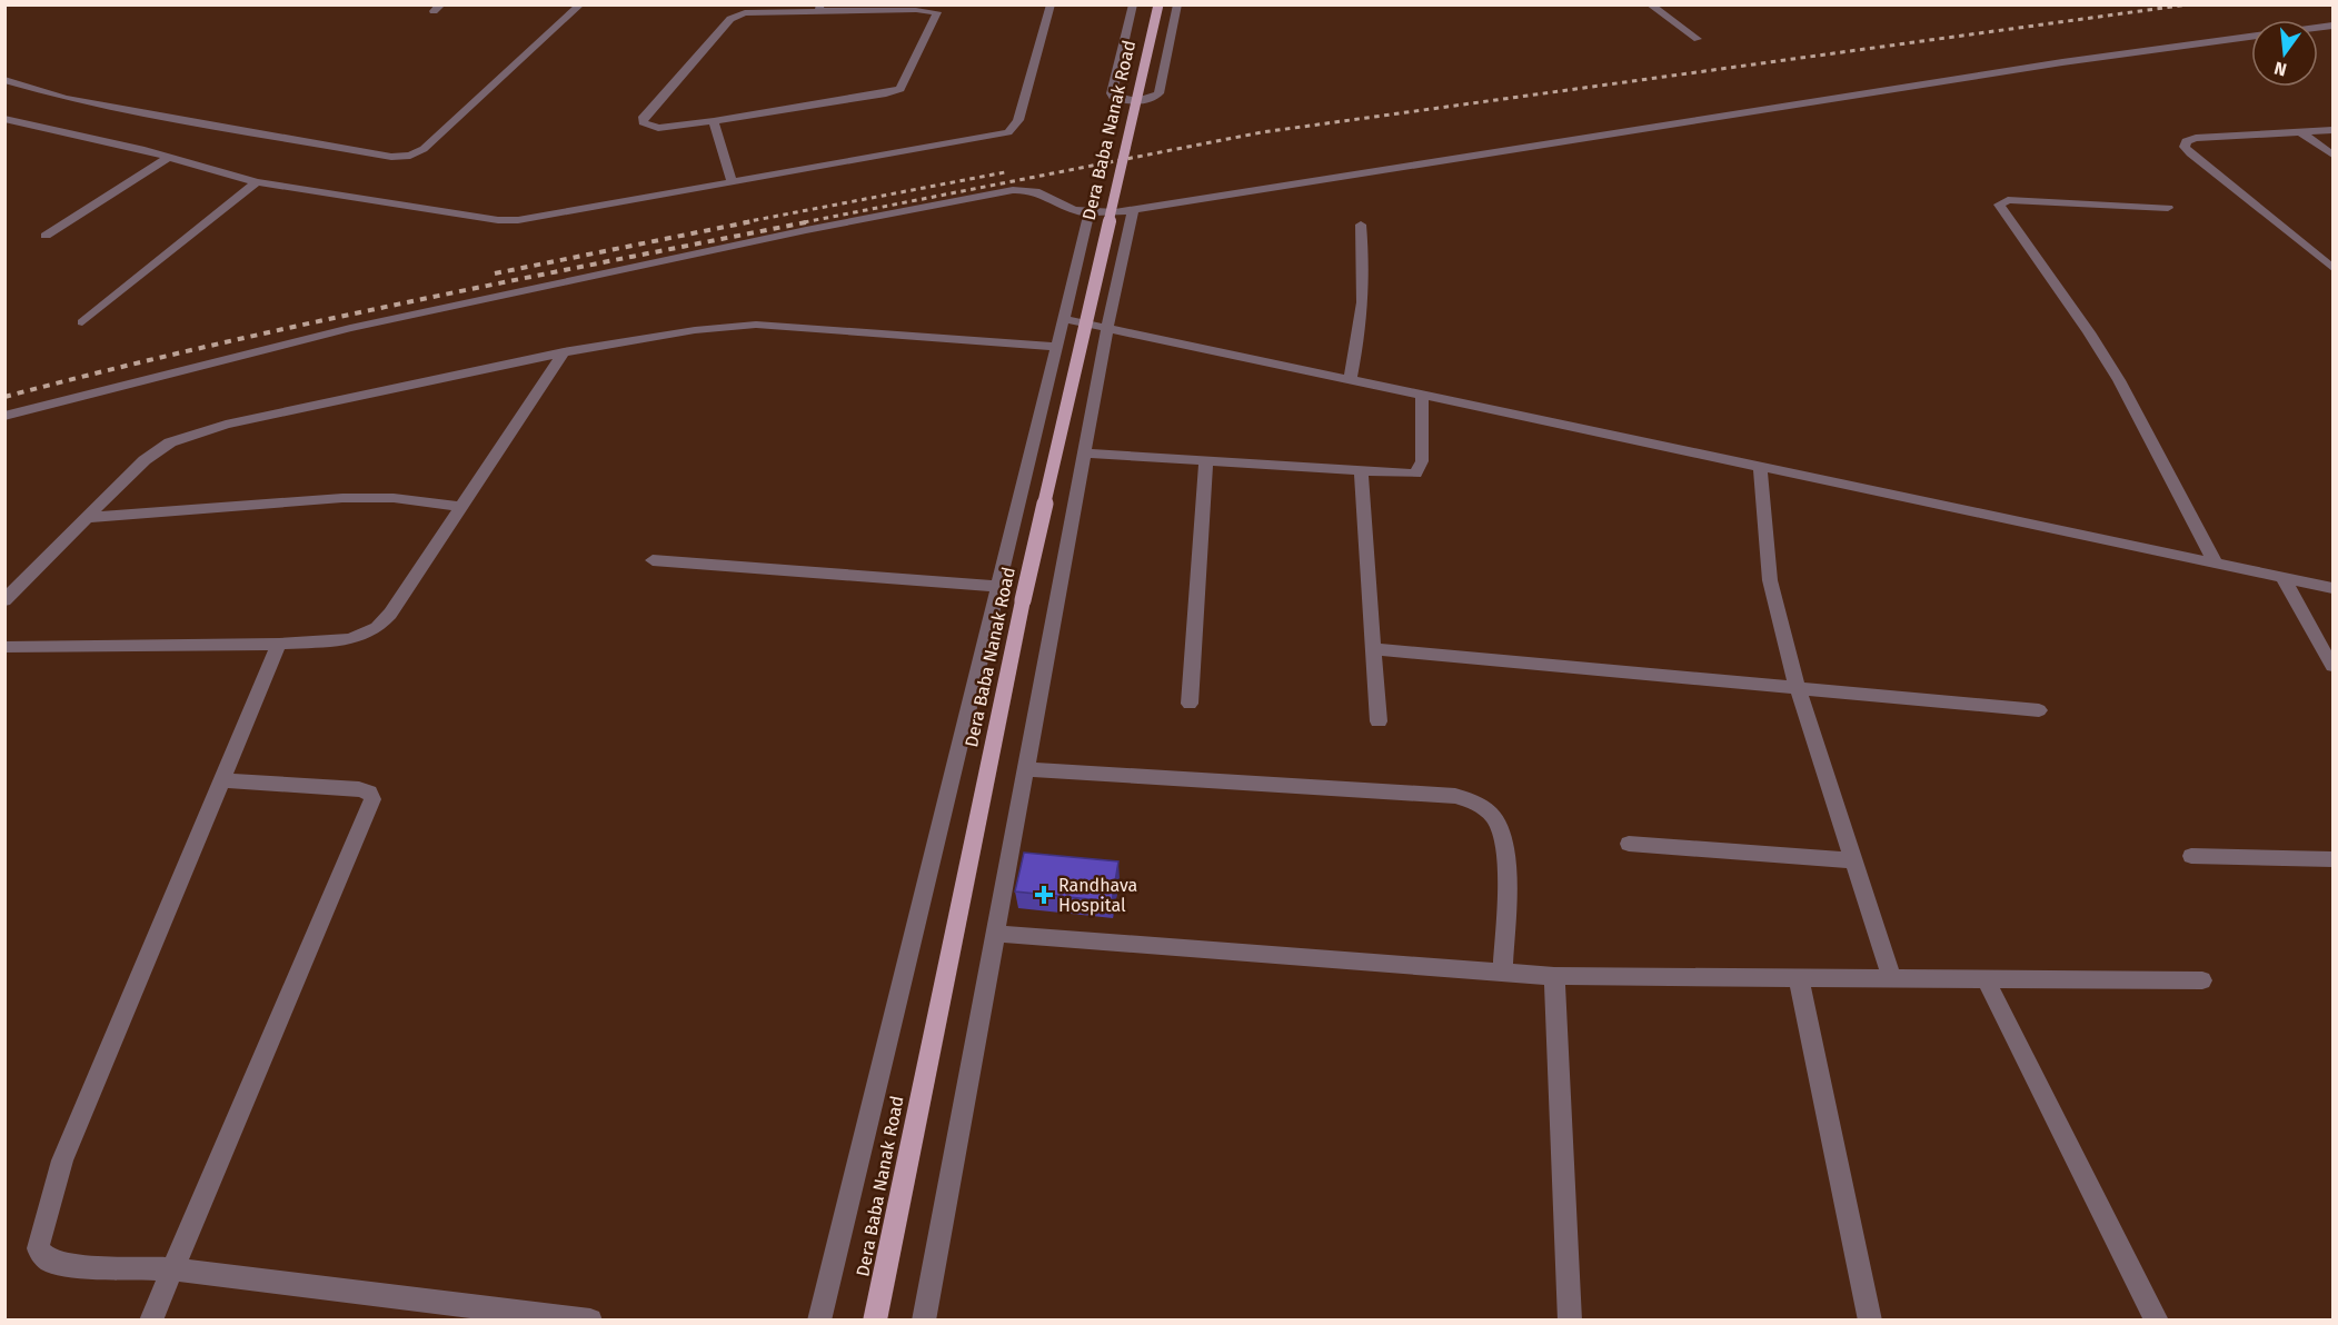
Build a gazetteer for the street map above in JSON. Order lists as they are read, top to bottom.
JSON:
{
  "streets": {
    "main road": ["Dera Baba Nanak Road"]
  },
  "places": {
    "health": ["Randhava Hospital"]
  },
  "north": "bottom"
}
